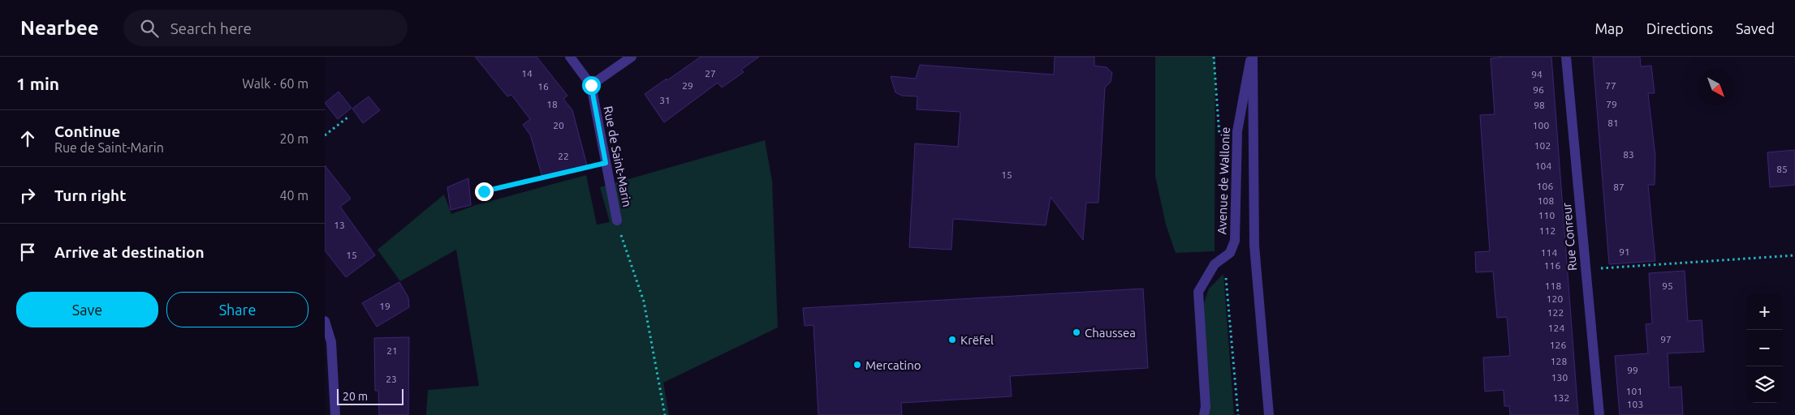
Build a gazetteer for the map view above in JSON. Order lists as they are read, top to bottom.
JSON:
{
  "streets": {
    "street": ["Rue de Saint-Marin", "Avenue de Wallonie", "Rue Conreur"]
  },
  "places": ["Chaussea", "Krëfel", "Mercatino"],
  "house_numbers": [
    "14",
    "27",
    "94",
    "29",
    "77",
    "16",
    "96",
    "31",
    "18",
    "79",
    "98",
    "81",
    "20",
    "100",
    "102",
    "83",
    "22",
    "104",
    "85",
    "15",
    "106",
    "87",
    "108",
    "110",
    "13",
    "112",
    "91",
    "114",
    "15",
    "116",
    "118",
    "95",
    "120",
    "19",
    "122",
    "124",
    "97",
    "126",
    "21",
    "128",
    "99",
    "130",
    "23",
    "101",
    "132",
    "103"
  ],
  "scale_bar": "20 m",
  "north": "bottom right",
  "page": {
    "header": "Nearbee",
    "search": "Search here",
    "nav": ["Map", "Directions", "Saved"],
    "heading": ["1 min", "Walk · 60 m"],
    "list": [
      ["Continue", "Rue de Saint-Marin", "20 m"],
      ["Turn right", "40 m"],
      "Arrive at destination"
    ],
    "buttons": ["Save", "Share"],
    "map_buttons": ["+", "−"],
    "scale": "20 m"
  }
}
